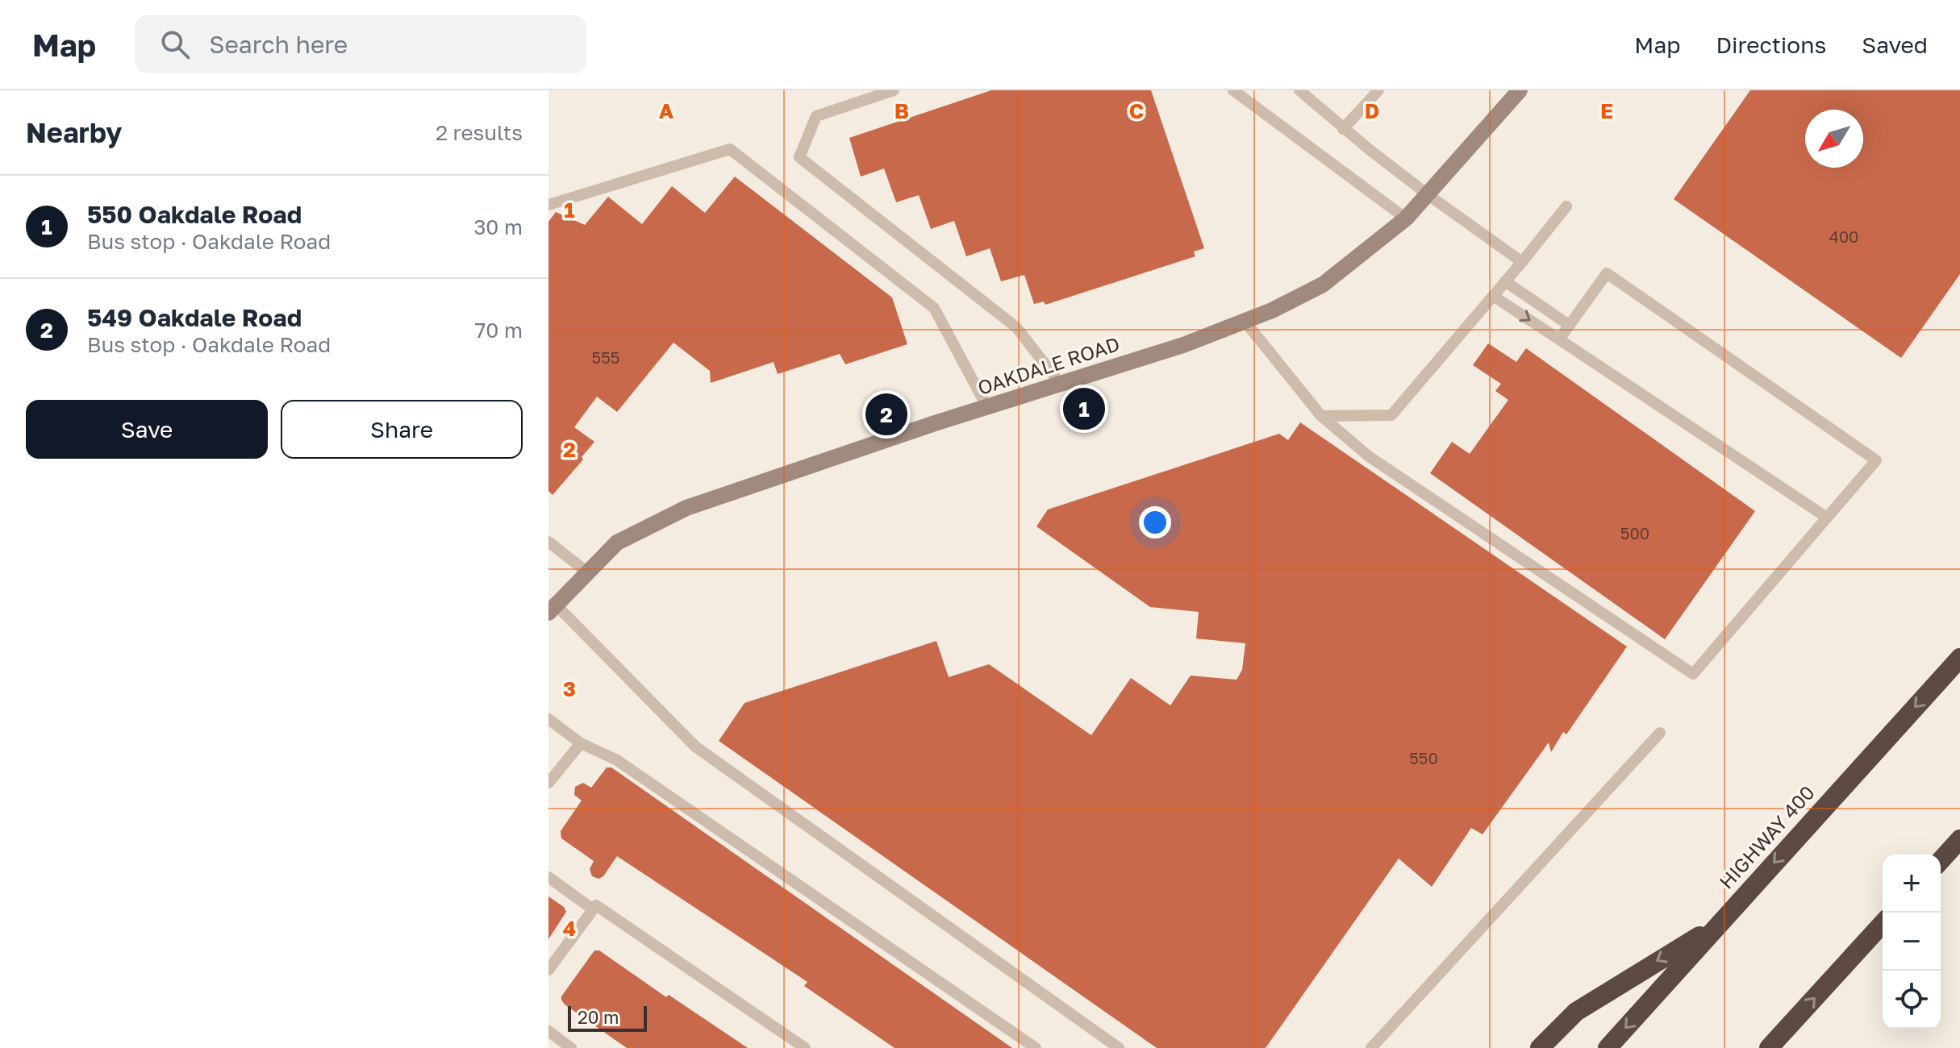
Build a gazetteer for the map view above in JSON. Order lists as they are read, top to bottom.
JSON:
{
  "streets": {
    "highway": ["HIGHWAY 400"],
    "street": ["OAKDALE ROAD"]
  },
  "house_numbers": [
    "400",
    "555",
    "500",
    "550"
  ],
  "scale_bar": "20 m",
  "north": "bottom left",
  "page": {
    "header": "Map",
    "search": "Search here",
    "nav": ["Map", "Directions", "Saved"],
    "heading": ["Nearby", "2 results"],
    "list": [
      {
        "mark": "1",
        "name": "550 Oakdale Road",
        "note": "Bus stop · Oakdale Road",
        "value": "30 m"
      },
      {
        "mark": "2",
        "name": "549 Oakdale Road",
        "note": "Bus stop · Oakdale Road",
        "value": "70 m"
      }
    ],
    "buttons": ["Save", "Share"],
    "pins": ["1", "2"],
    "map_buttons": ["+", "−"],
    "scale": "20 m"
  },
  "grid": {
    "columns": [
      "A",
      "B",
      "C",
      "D",
      "E"
    ],
    "rows": [
      "1",
      "2",
      "3",
      "4"
    ]
  }
}
